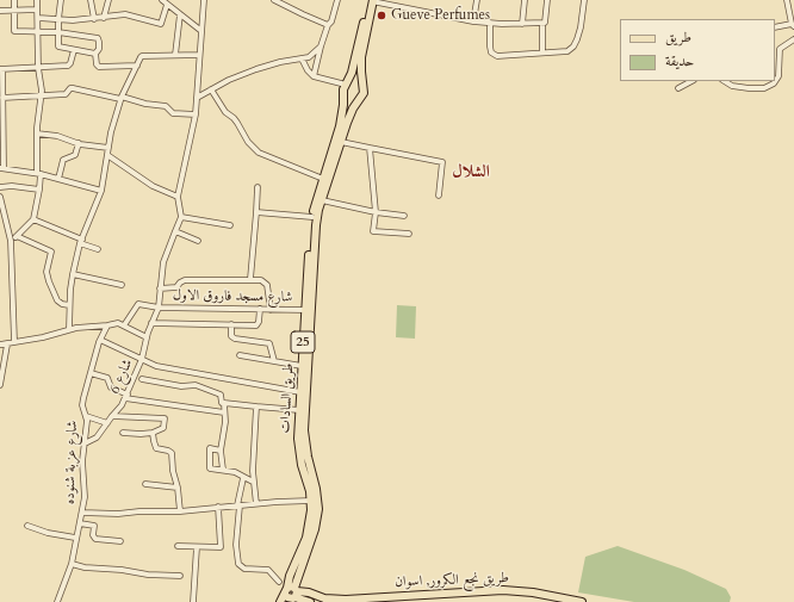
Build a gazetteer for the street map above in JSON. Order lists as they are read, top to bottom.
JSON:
{
  "streets": {
    "main road": ["25", "طريق السادات", "طريق نجع الكرور, اسوان"],
    "street": ["شارع مسجد فاروق الاول", "شارع 6", "شارع عزبة شنوده"]
  },
  "crossings": [
    ["شارع مسجد فاروق الاول", "شارع 6"],
    ["شارع مسجد فاروق الاول", "طريق السادات"],
    ["25", "طريق السادات"],
    ["25", "طريق نجع الكرور, اسوان"],
    ["شارع 6", "شارع عزبة شنوده"],
    ["طريق السادات", "طريق نجع الكرور, اسوان"]
  ],
  "districts": ["الشلال"],
  "places": ["Gueve Perfumes"],
  "legend": ["طريق", "حديقة"]
}
